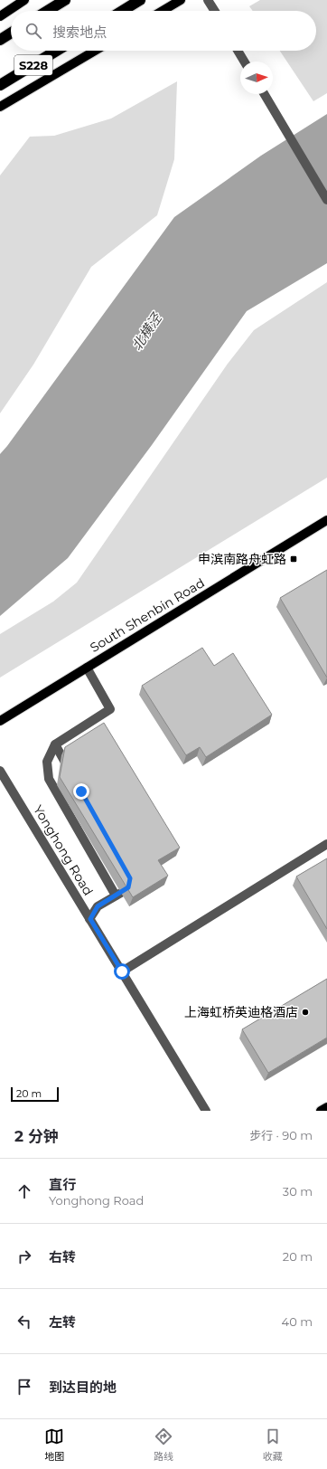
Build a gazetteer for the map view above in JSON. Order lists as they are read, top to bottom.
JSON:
{
  "streets": {
    "highway": ["S228"],
    "main road": ["South Shenbin Road"],
    "street": ["Yonghong Road"]
  },
  "water": ["北横泾"],
  "places": {
    "transit": ["申滨南路舟虹路"],
    "other": ["上海虹桥英迪格酒店"]
  },
  "scale_bar": "20 m",
  "north": "right",
  "page": {
    "search": "搜索地点",
    "scale": "20 m",
    "heading": ["2 分钟", "步行 · 90 m"],
    "list": [
      ["直行", "Yonghong Road", "30 m"],
      ["右转", "20 m"],
      ["左转", "40 m"],
      "到达目的地"
    ],
    "nav": ["地图", "路线", "收藏"]
  }
}
